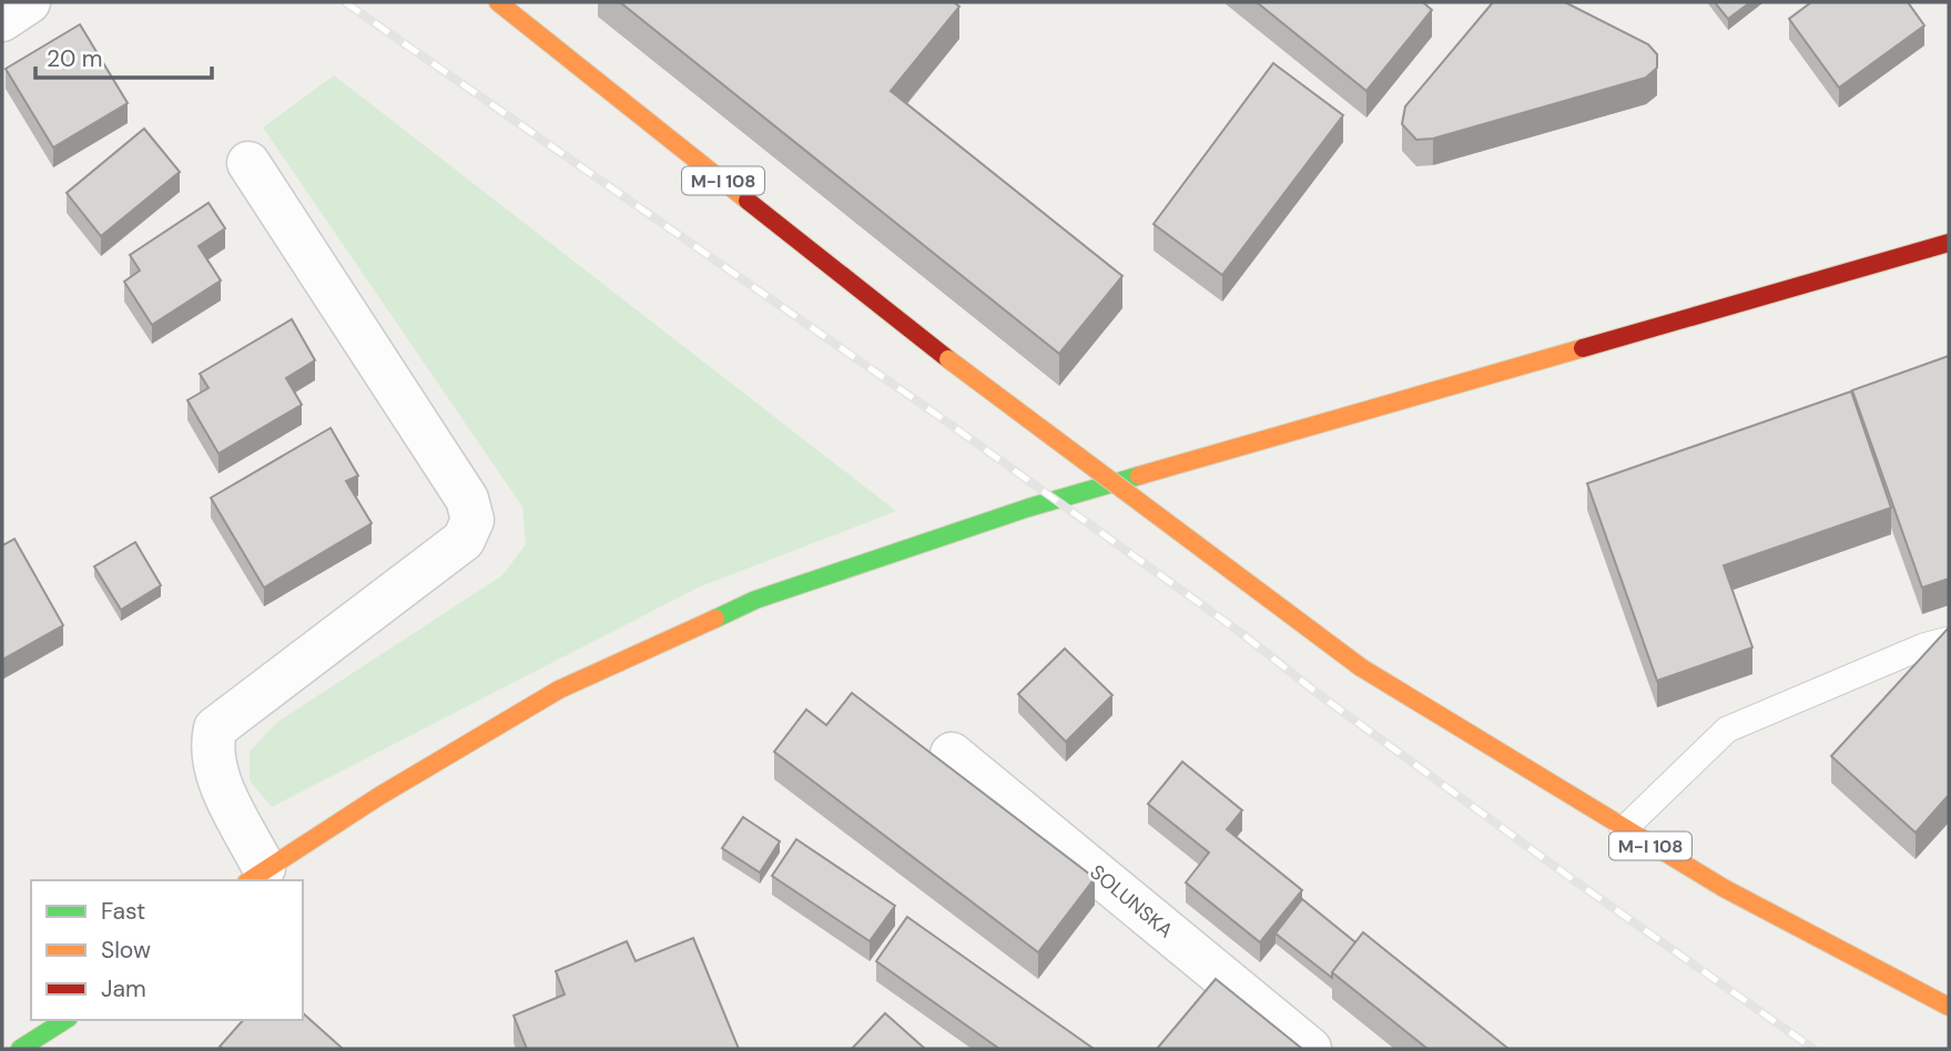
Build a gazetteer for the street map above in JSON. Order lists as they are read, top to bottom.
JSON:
{
  "streets": {
    "main road": ["M-I 108"],
    "street": ["SOLUNSKA"]
  },
  "legend": ["Fast", "Slow", "Jam"],
  "scale_bar": "20 m"
}
